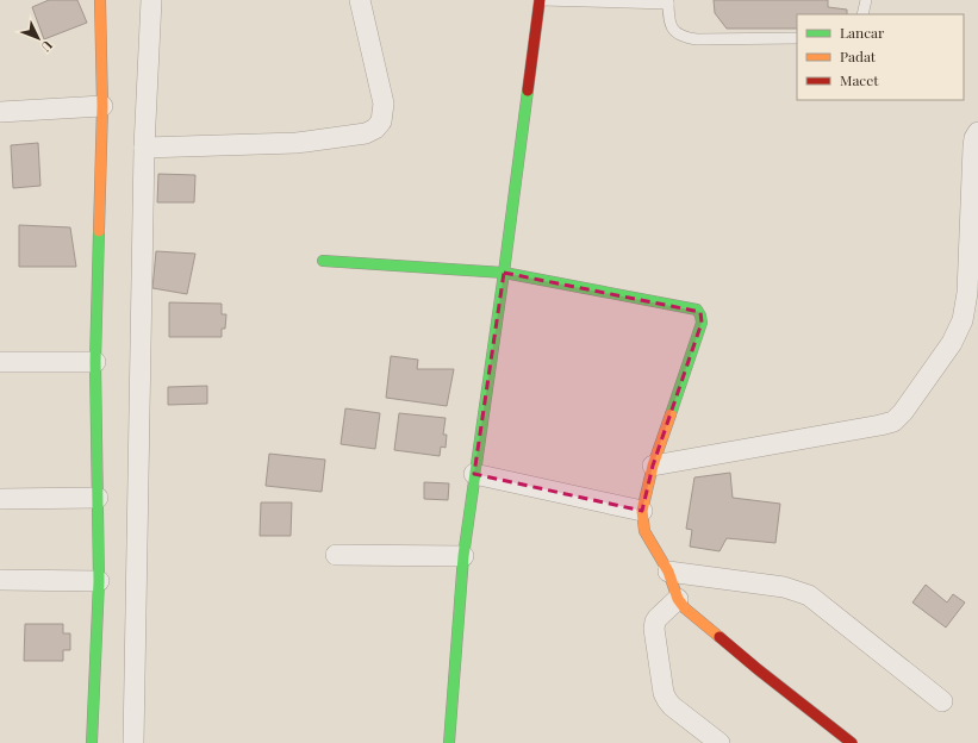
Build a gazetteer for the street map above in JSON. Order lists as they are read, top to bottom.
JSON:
{
  "legend": ["Lancar", "Padat", "Macet"],
  "north": "bottom right"
}
